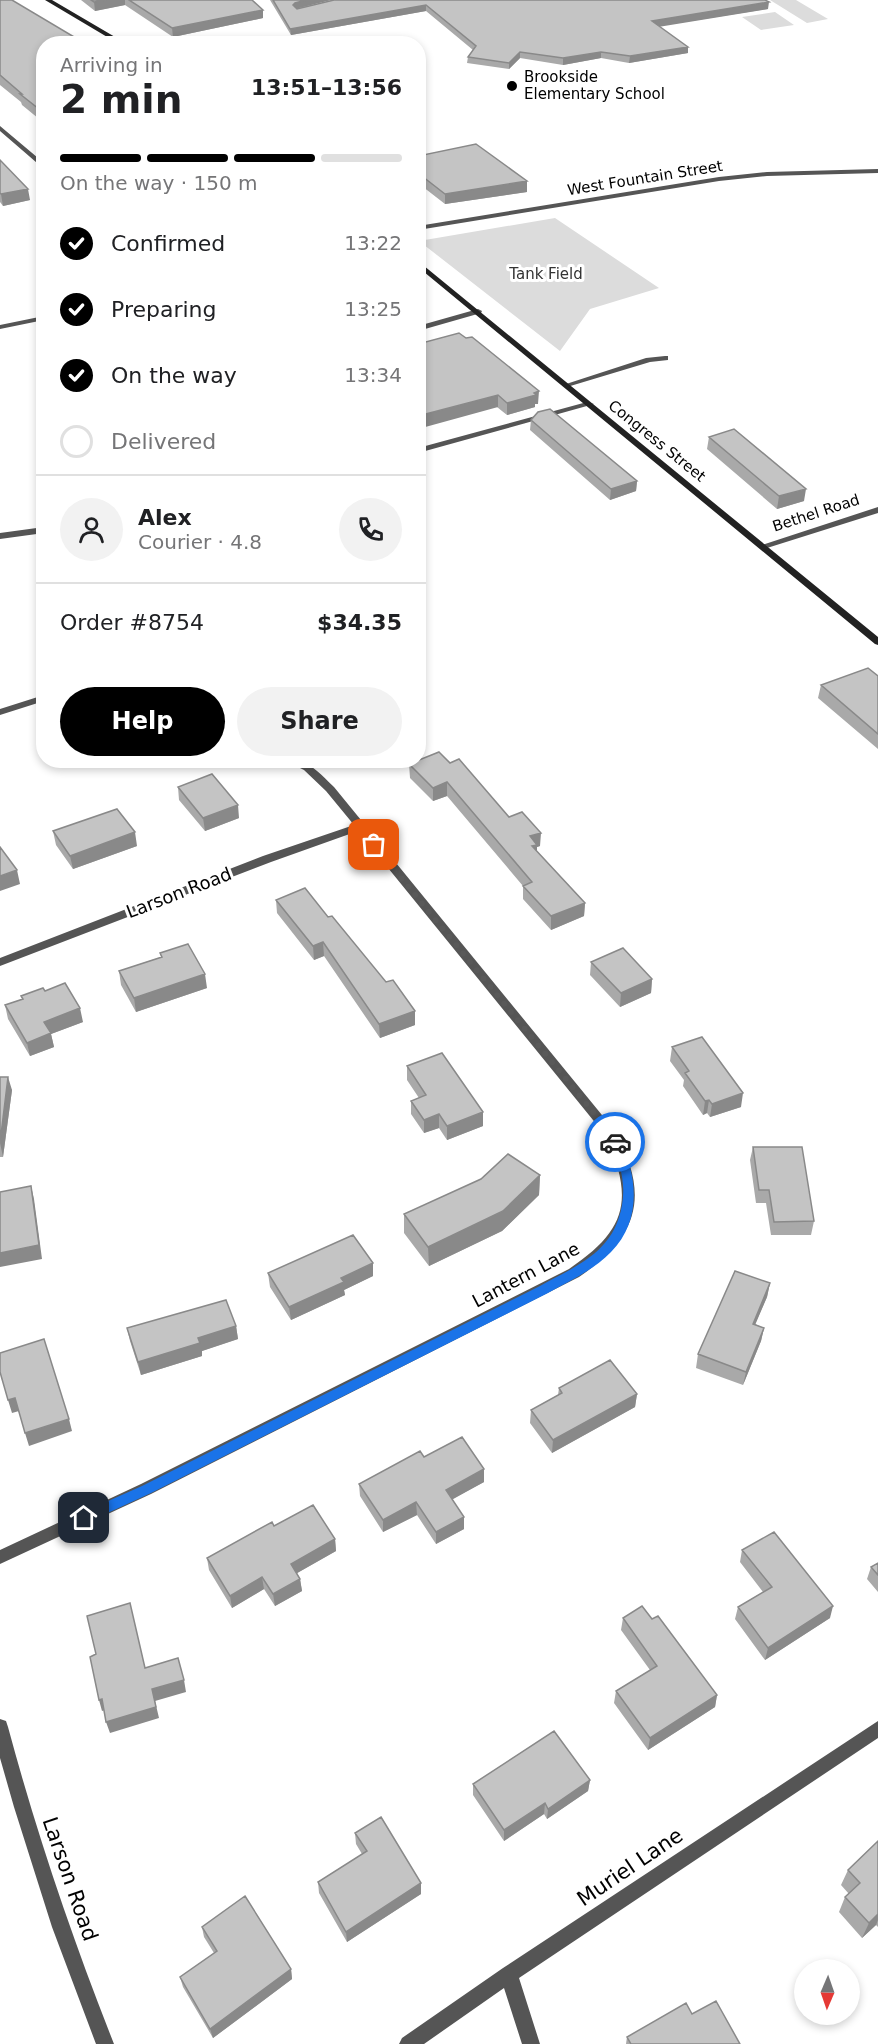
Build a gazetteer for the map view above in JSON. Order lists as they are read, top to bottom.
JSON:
{
  "streets": {
    "main road": ["Congress Street"],
    "street": [
      "West Fountain Street",
      "Bethel Road",
      "Larson Road",
      "Lantern Lane",
      "Muriel Lane"
    ]
  },
  "crossings": [
    ["Congress Street", "Bethel Road"],
    ["Larson Road", "Lantern Lane"]
  ],
  "parks": ["Tank Field"],
  "places": ["Brookside Elementary School"],
  "north": "bottom",
  "page": {
    "heading": ["2 min", "Arriving in", "13:51–13:56"],
    "panel": [
      "Alex",
      "Courier · 4.8",
      "Order #8754",
      "$34.35"
    ],
    "bar": "On the way · 150 m",
    "list": [
      ["Confirmed", "13:22"],
      ["Preparing", "13:25"],
      ["On the way", "13:34"],
      "Delivered"
    ],
    "buttons": ["Help", "Share"]
  }
}
